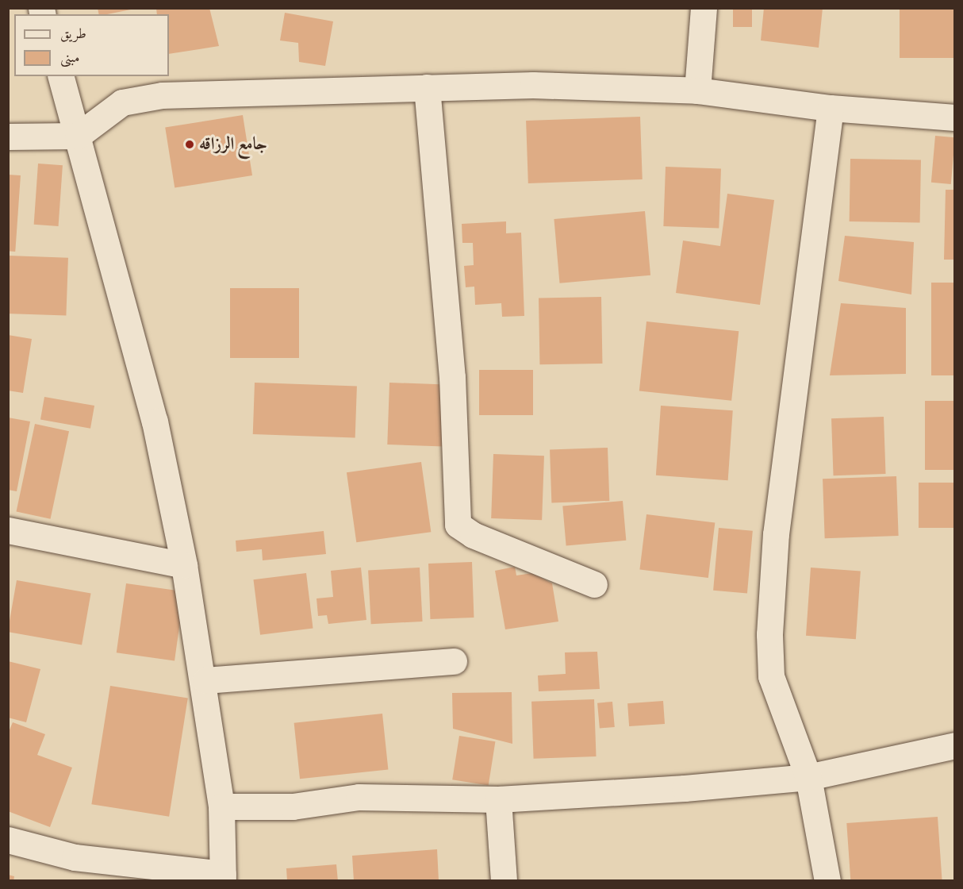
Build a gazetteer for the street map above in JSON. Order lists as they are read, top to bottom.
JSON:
{
  "places": ["جامع الرزاقه"],
  "legend": ["طريق", "مبنى"]
}
